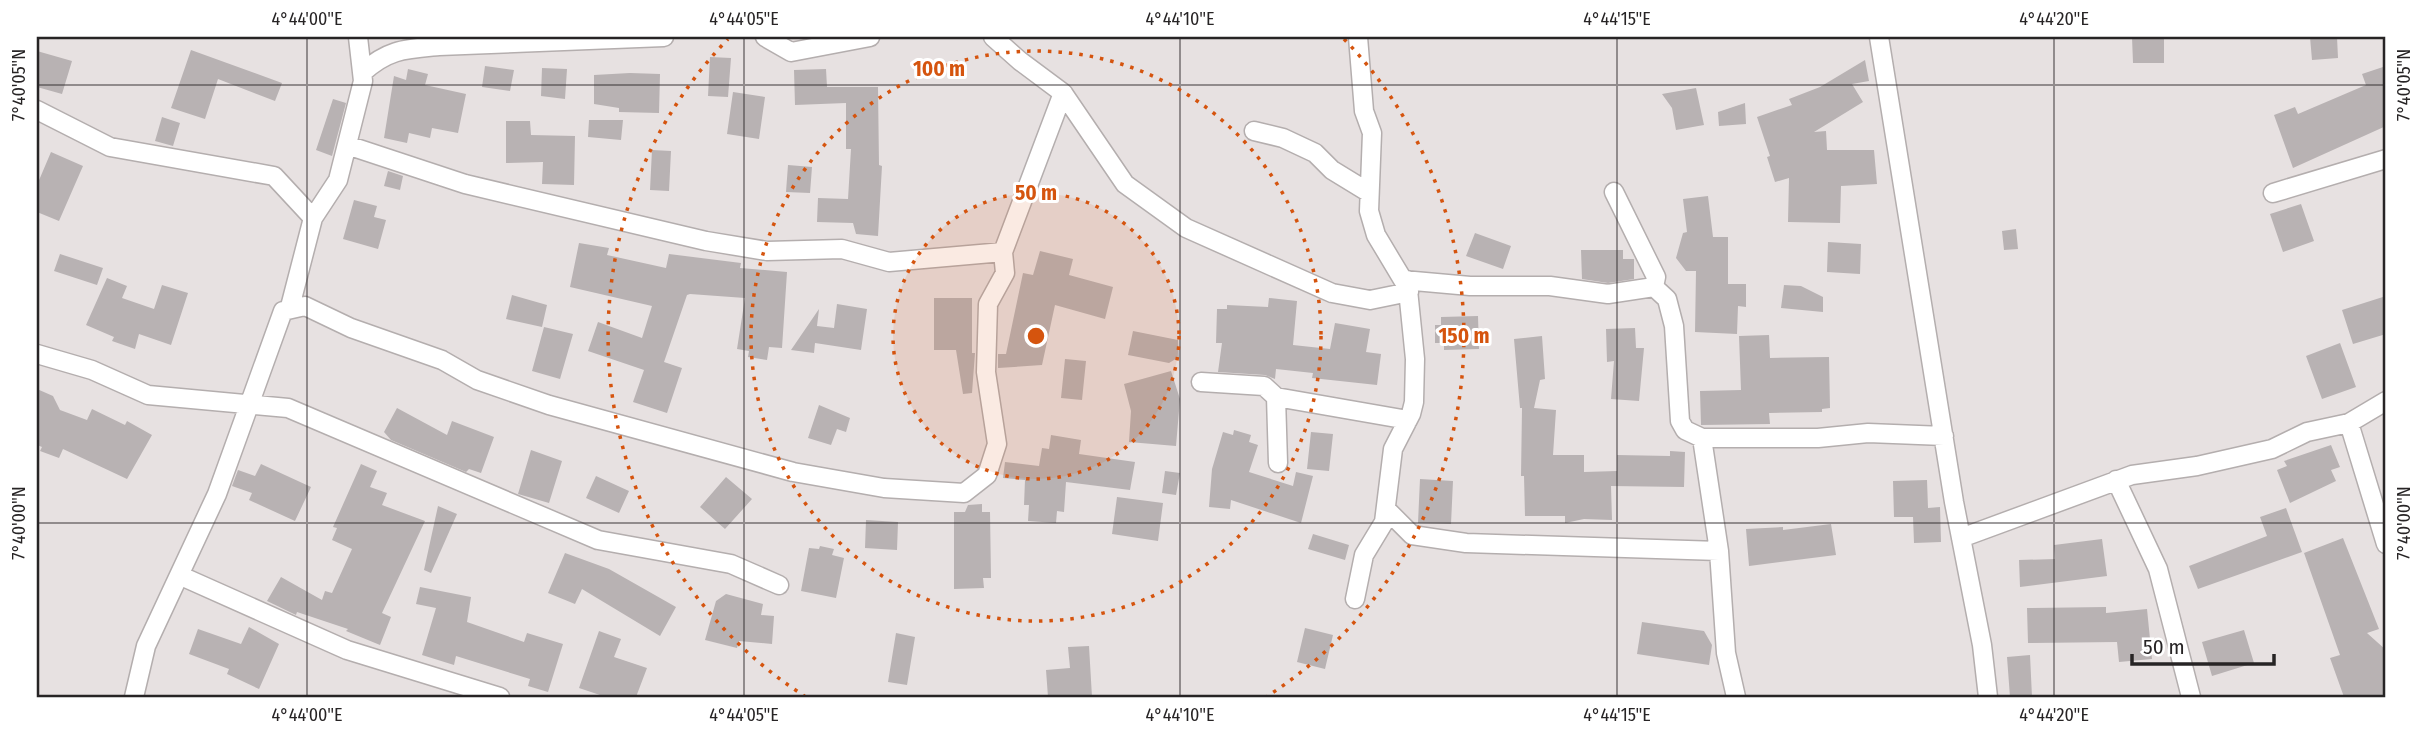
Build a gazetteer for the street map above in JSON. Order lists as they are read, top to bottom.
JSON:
{
  "scale_bar": "50 m",
  "coordinates": [
    "4°44'00\"E",
    "4°44'05\"E",
    "4°44'10\"E",
    "4°44'15\"E",
    "4°44'20\"E",
    "7°40'05\"N",
    "7°40'00\"N"
  ],
  "rings": ["100 m", "50 m", "150 m"]
}
